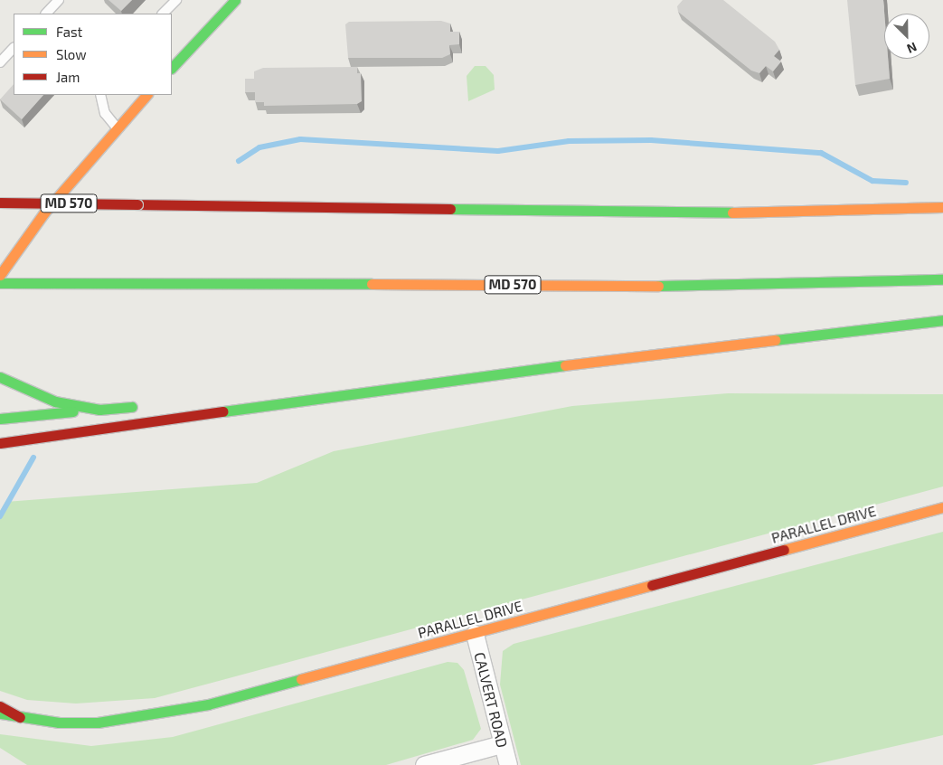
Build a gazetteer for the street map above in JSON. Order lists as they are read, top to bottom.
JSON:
{
  "streets": {
    "main road": ["MD 570", "PARALLEL DRIVE"],
    "street": ["CALVERT ROAD"]
  },
  "crossings": [
    ["PARALLEL DRIVE", "CALVERT ROAD"]
  ],
  "legend": ["Fast", "Slow", "Jam"],
  "north": "bottom right"
}
